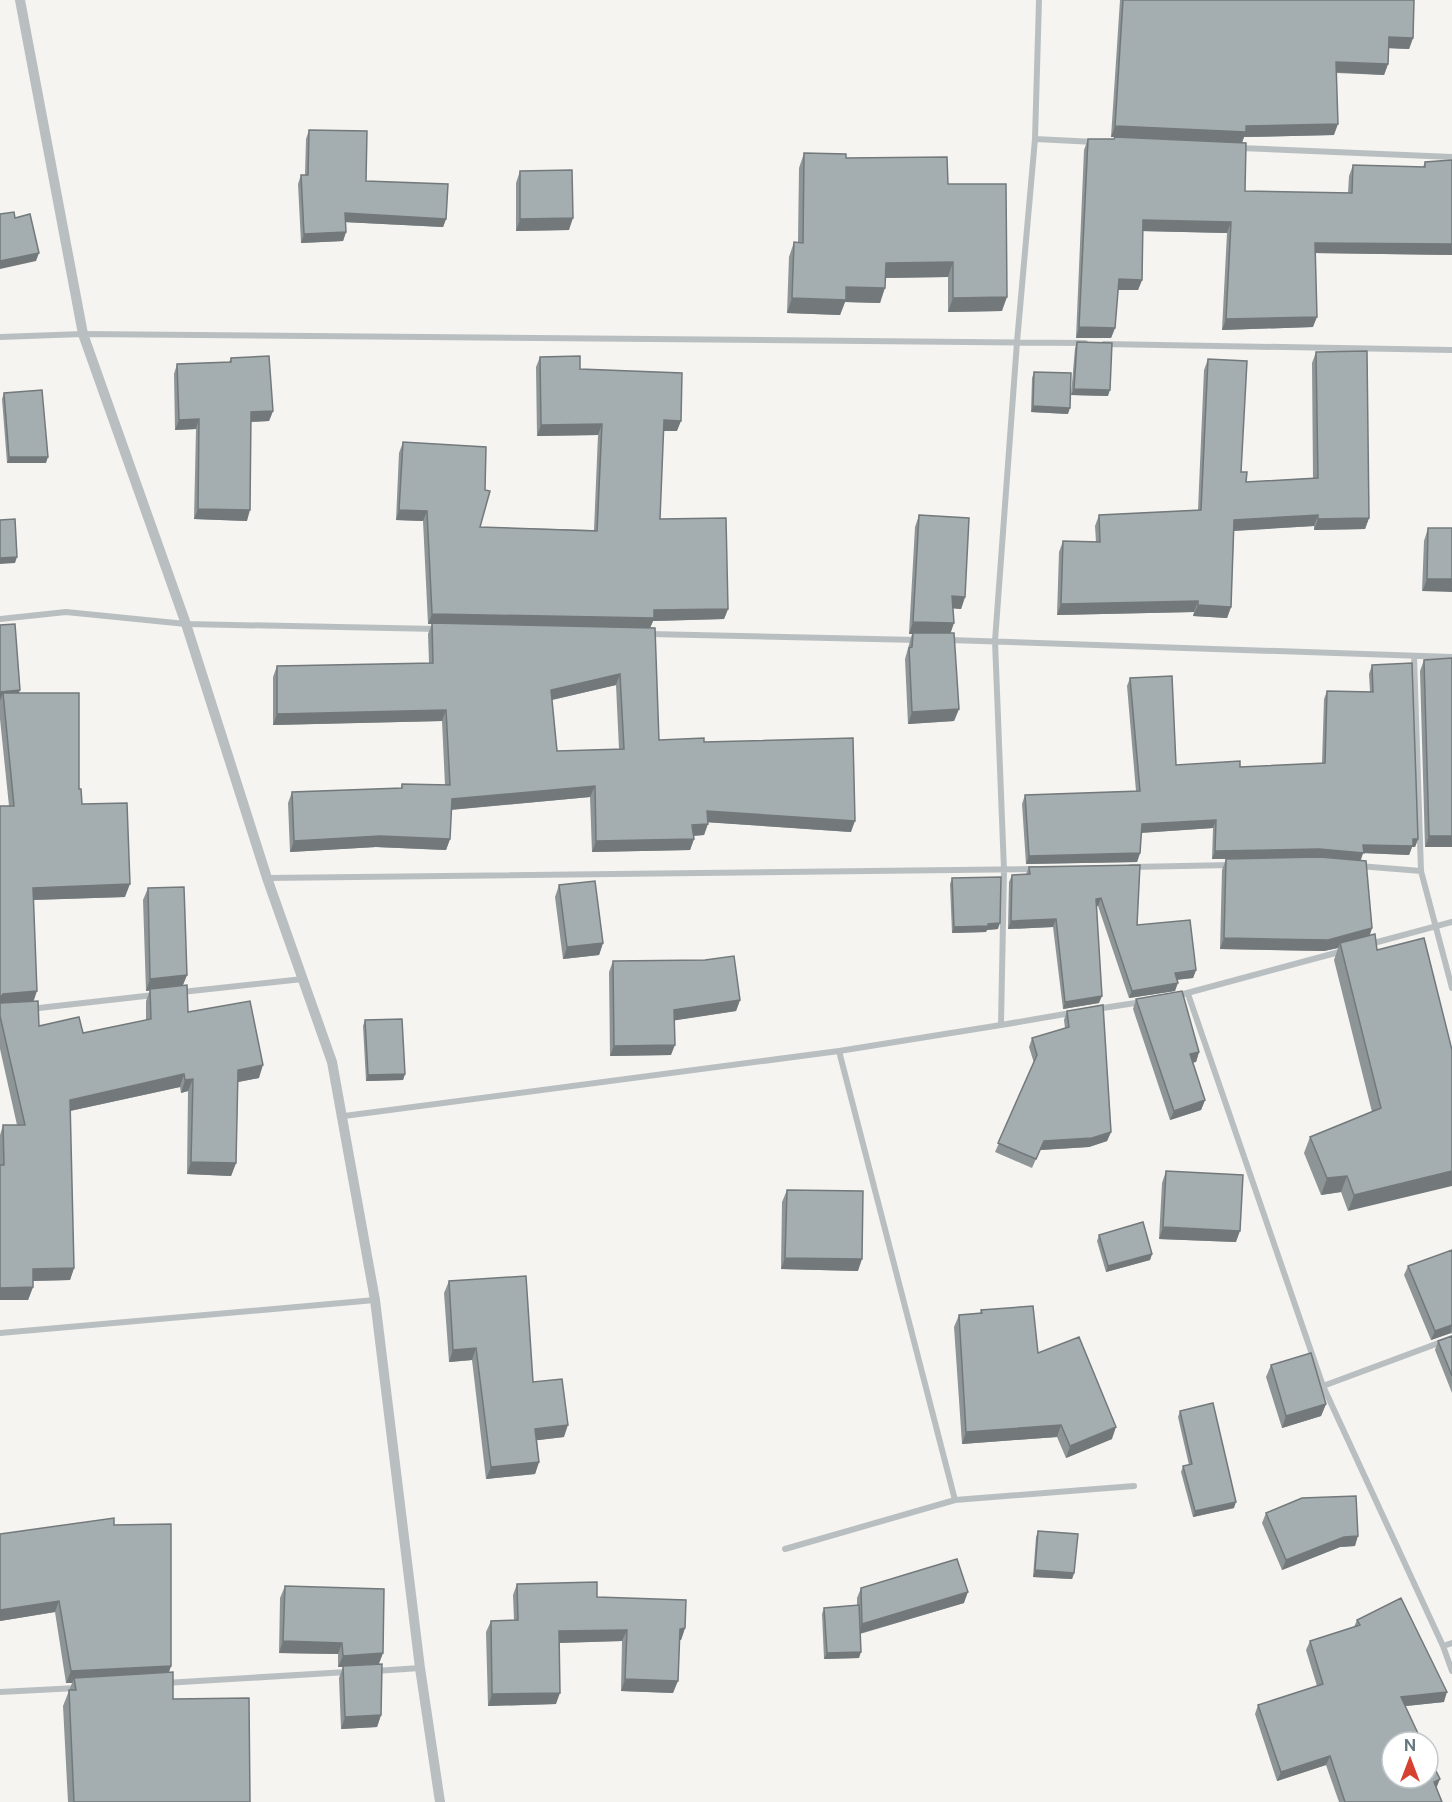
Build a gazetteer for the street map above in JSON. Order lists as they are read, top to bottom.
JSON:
{
  "north": "top"
}
